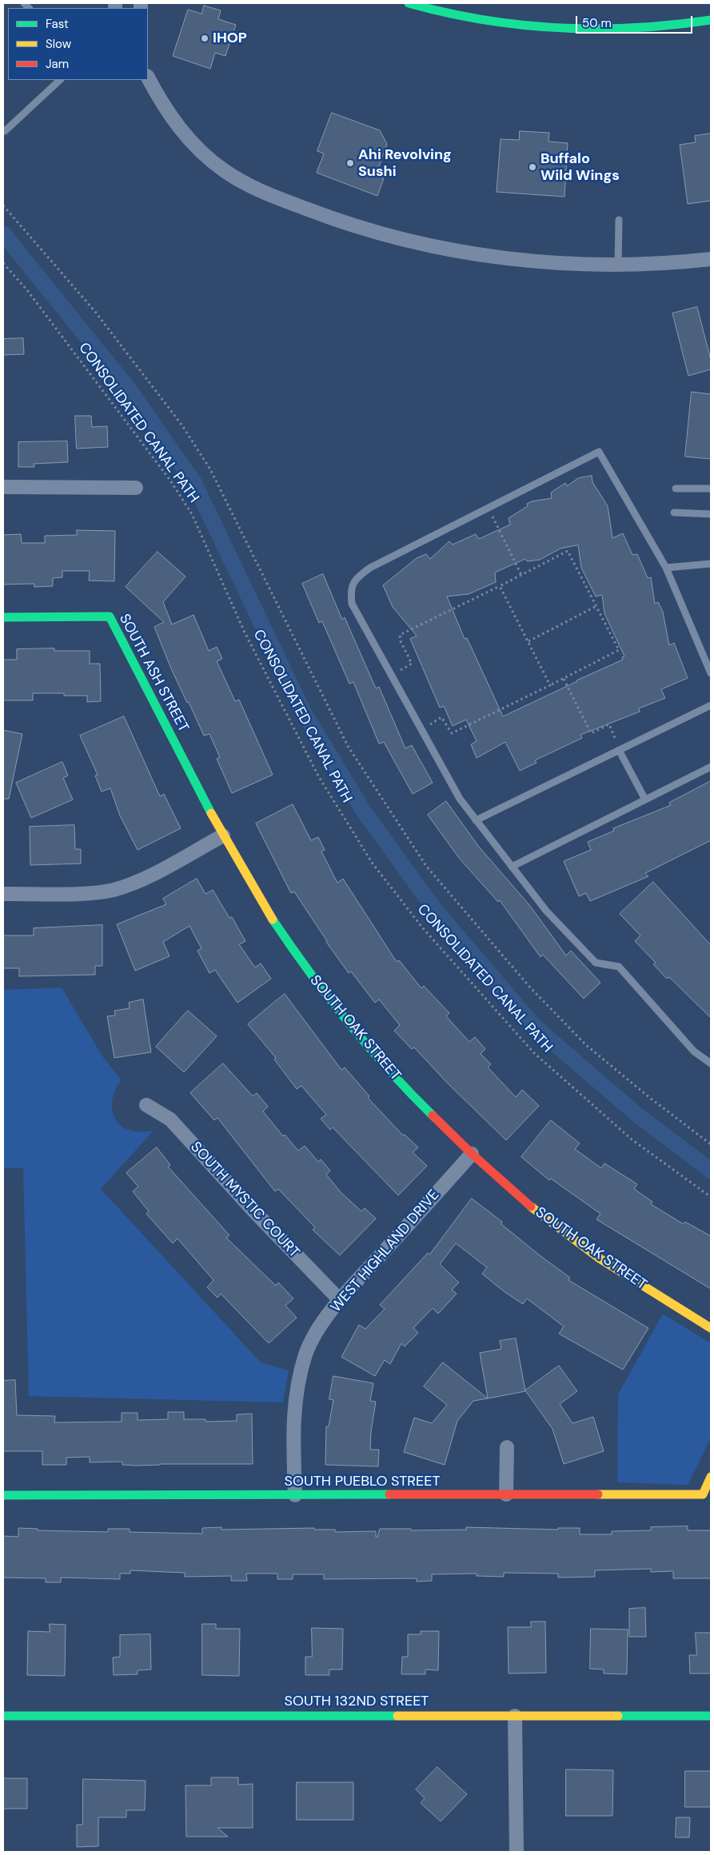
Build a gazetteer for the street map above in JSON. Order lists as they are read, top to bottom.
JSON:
{
  "streets": {
    "street": [
      "SOUTH ASH STREET",
      "SOUTH OAK STREET",
      "SOUTH MYSTIC COURT",
      "WEST HIGHLAND DRIVE",
      "SOUTH PUEBLO STREET",
      "SOUTH 132ND STREET"
    ],
    "path": ["CONSOLIDATED CANAL PATH"]
  },
  "crossings": [
    ["SOUTH ASH STREET", "SOUTH OAK STREET"],
    ["SOUTH OAK STREET", "WEST HIGHLAND DRIVE"],
    ["SOUTH MYSTIC COURT", "WEST HIGHLAND DRIVE"],
    ["WEST HIGHLAND DRIVE", "SOUTH PUEBLO STREET"]
  ],
  "places": ["IHOP", "Ahi Revolving Sushi", "Buffalo Wild Wings"],
  "legend": ["Fast", "Slow", "Jam"],
  "scale_bar": "50 m"
}
